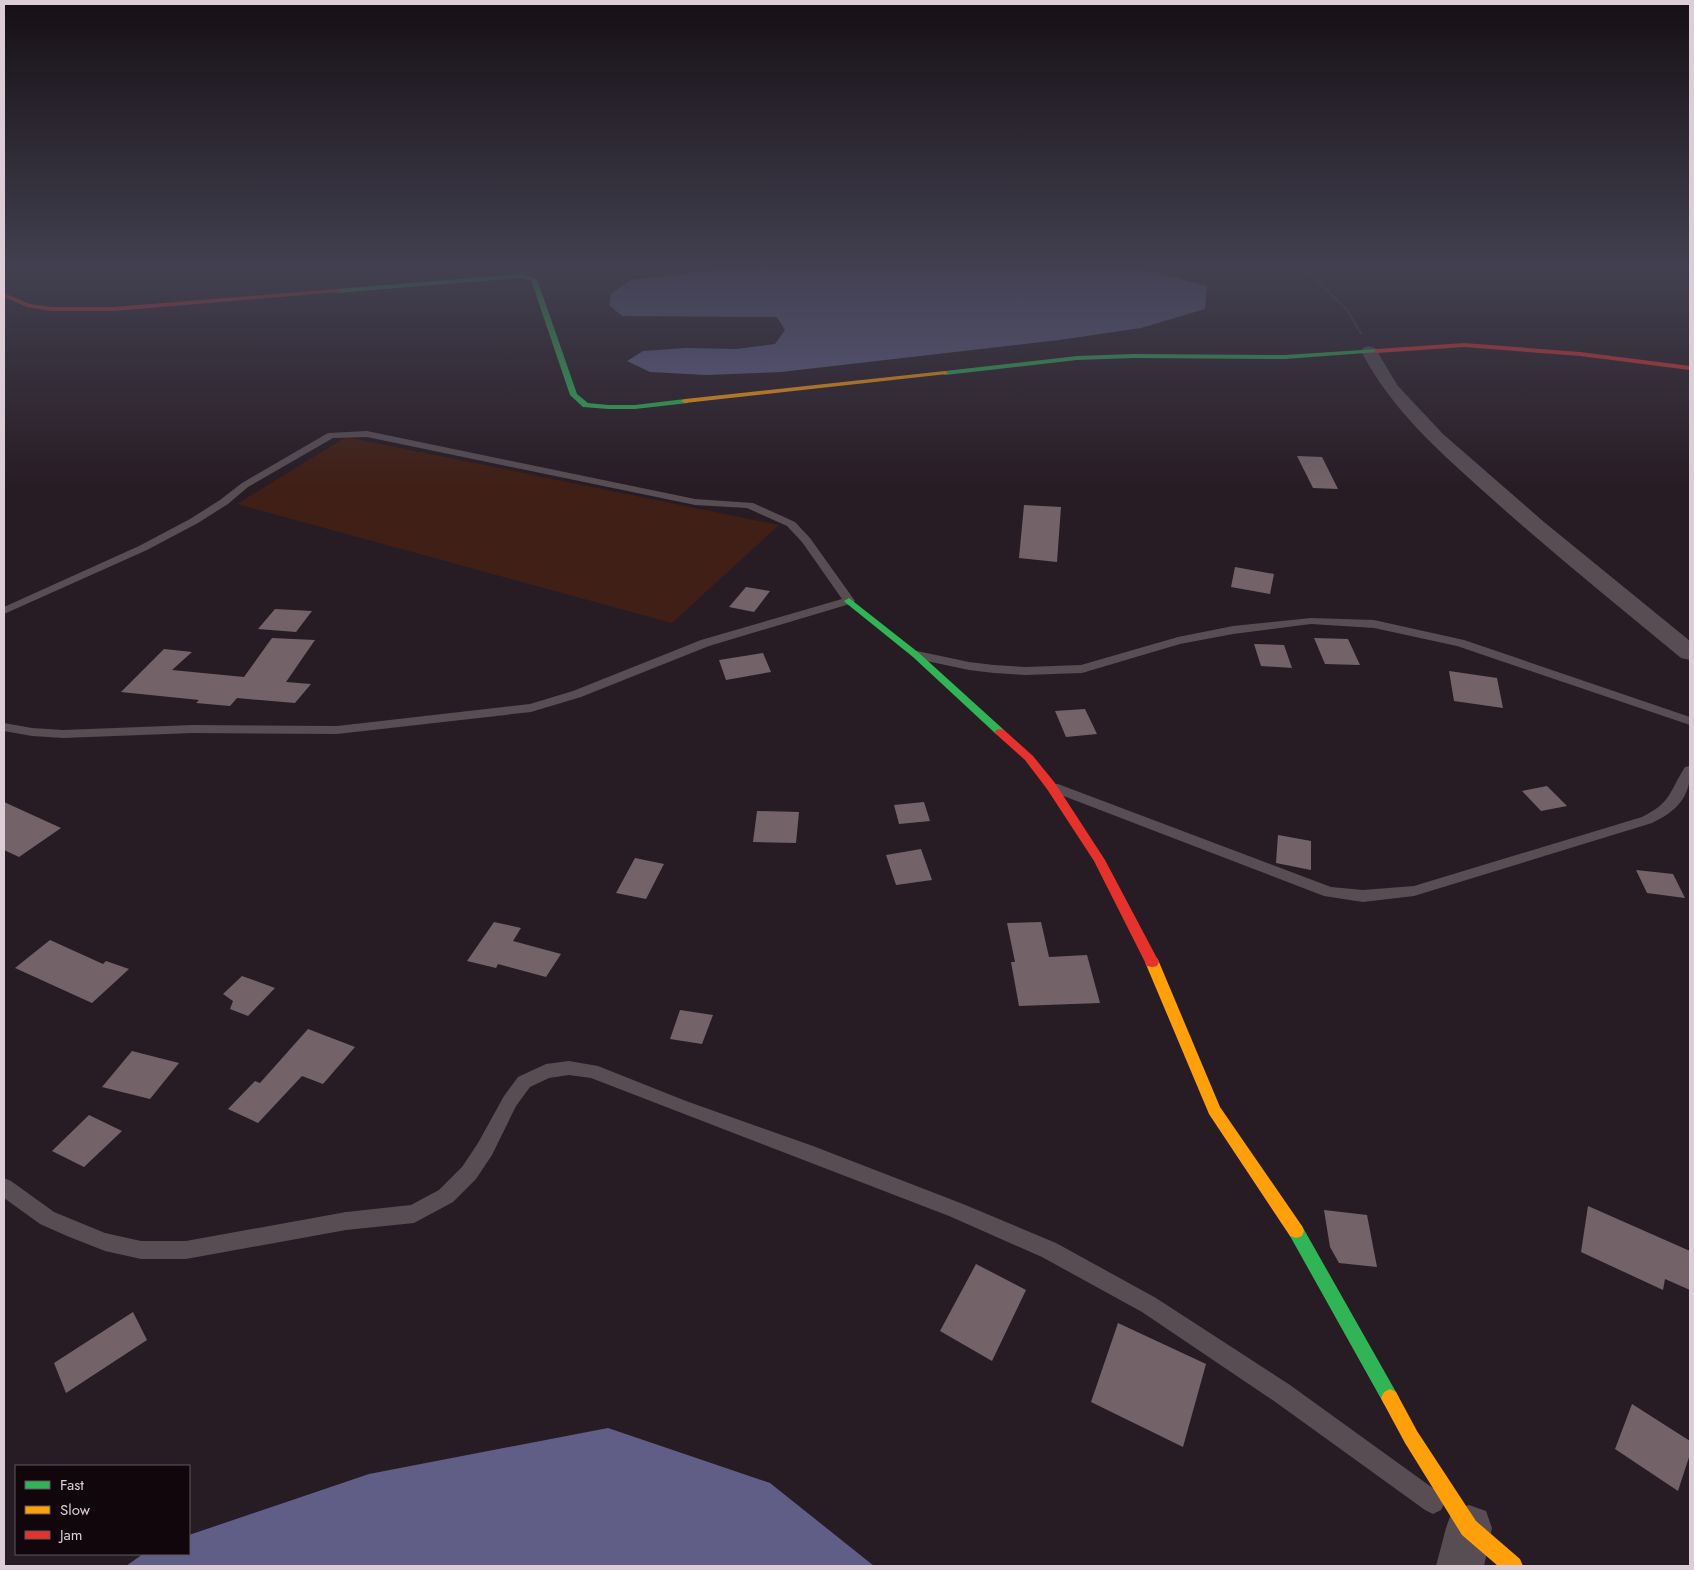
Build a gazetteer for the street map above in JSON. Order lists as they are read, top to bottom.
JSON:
{
  "legend": ["Fast", "Slow", "Jam"]
}
